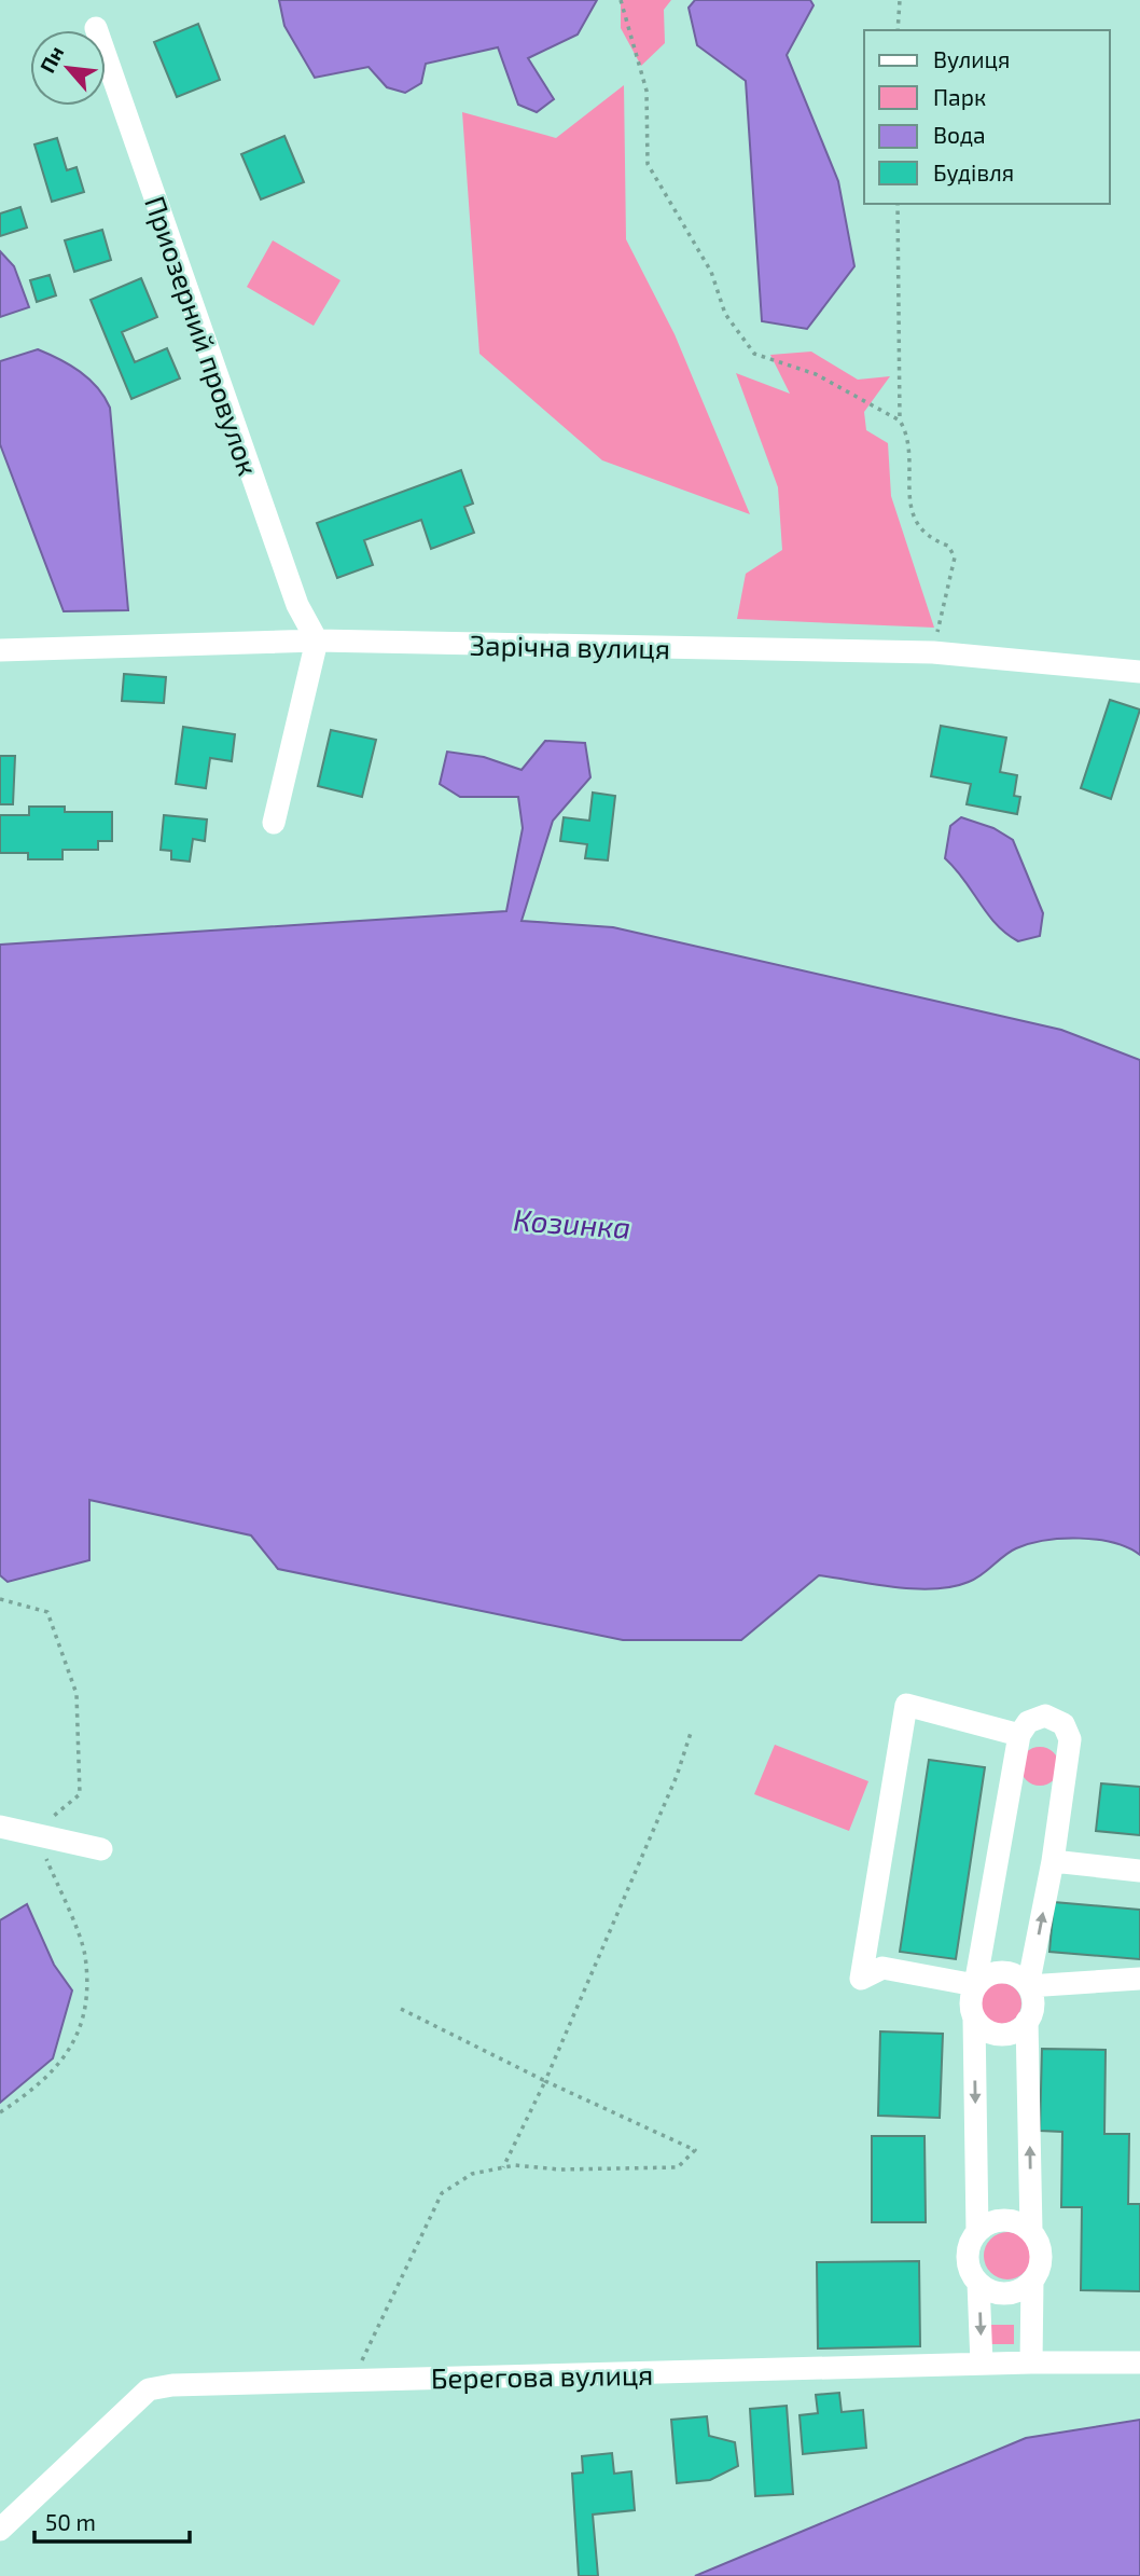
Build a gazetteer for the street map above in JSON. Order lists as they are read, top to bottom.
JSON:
{
  "streets": {
    "street": ["Приозерний провулок", "Зарічна вулиця", "Берегова вулиця"]
  },
  "crossings": [
    ["Приозерний провулок", "Зарічна вулиця"]
  ],
  "water": ["Козинка"],
  "legend": [
    "Вулиця",
    "Парк",
    "Вода",
    "Будівля"
  ],
  "scale_bar": "50 m",
  "north": "top left"
}
